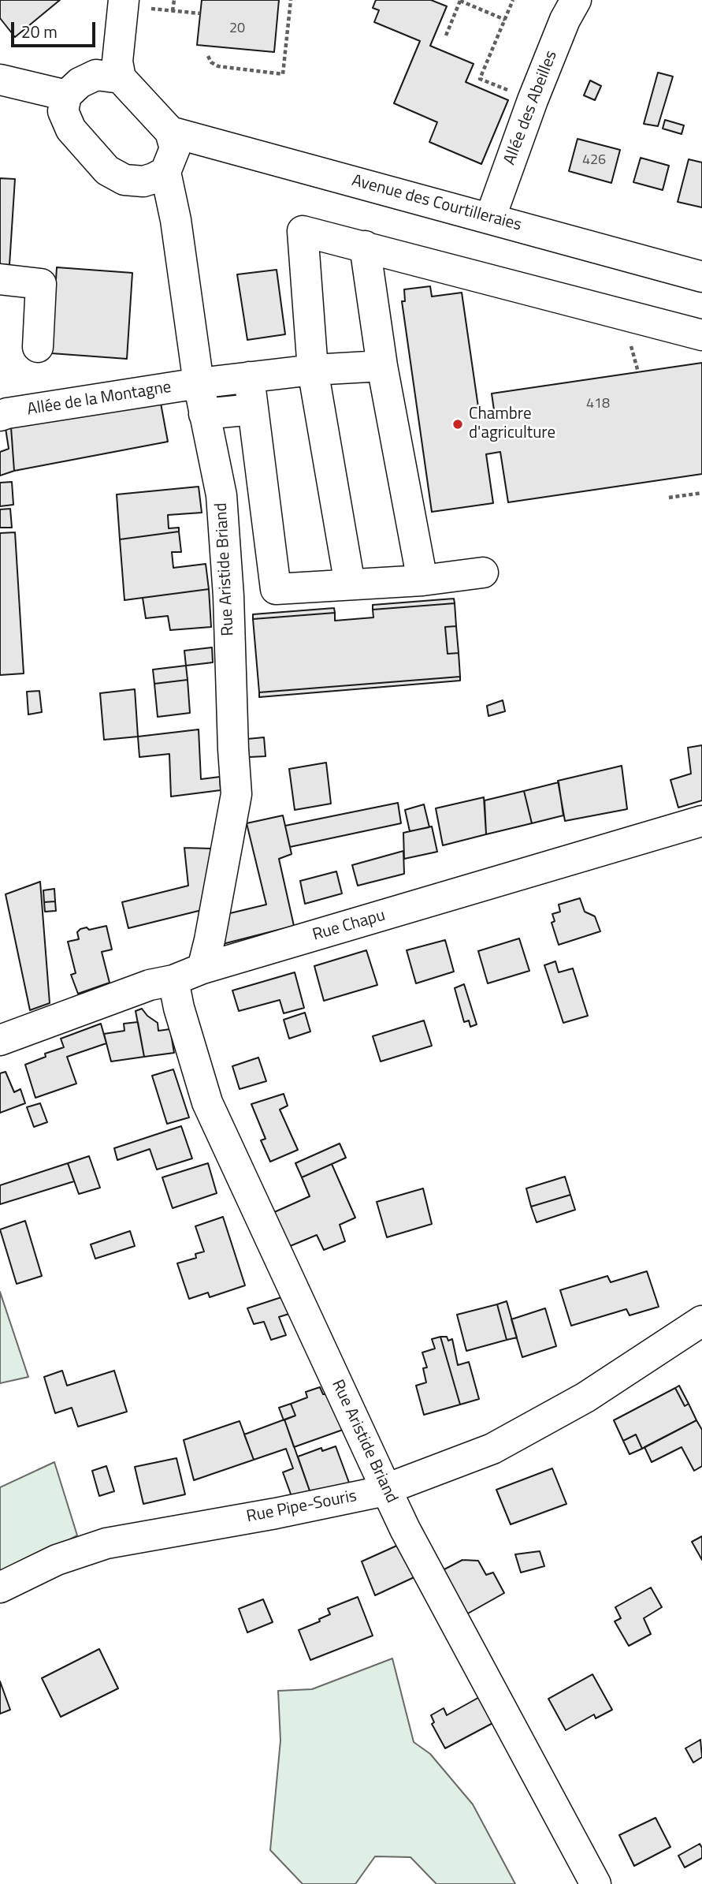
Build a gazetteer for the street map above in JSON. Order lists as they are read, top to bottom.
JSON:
{
  "streets": {
    "street": [
      "Allée des Abeilles",
      "Avenue des Courtilleraies",
      "Allée de la Montagne",
      "Rue Aristide Briand",
      "Rue Chapu",
      "Rue Pipe-Souris"
    ]
  },
  "crossings": [
    ["Allée des Abeilles", "Avenue des Courtilleraies"],
    ["Avenue des Courtilleraies", "Rue Aristide Briand"],
    ["Allée de la Montagne", "Rue Aristide Briand"],
    ["Rue Aristide Briand", "Rue Chapu"],
    ["Rue Aristide Briand", "Rue Pipe-Souris"]
  ],
  "places": ["Chambre d'agriculture"],
  "house_numbers": ["20", "426", "418"],
  "scale_bar": "20 m"
}
